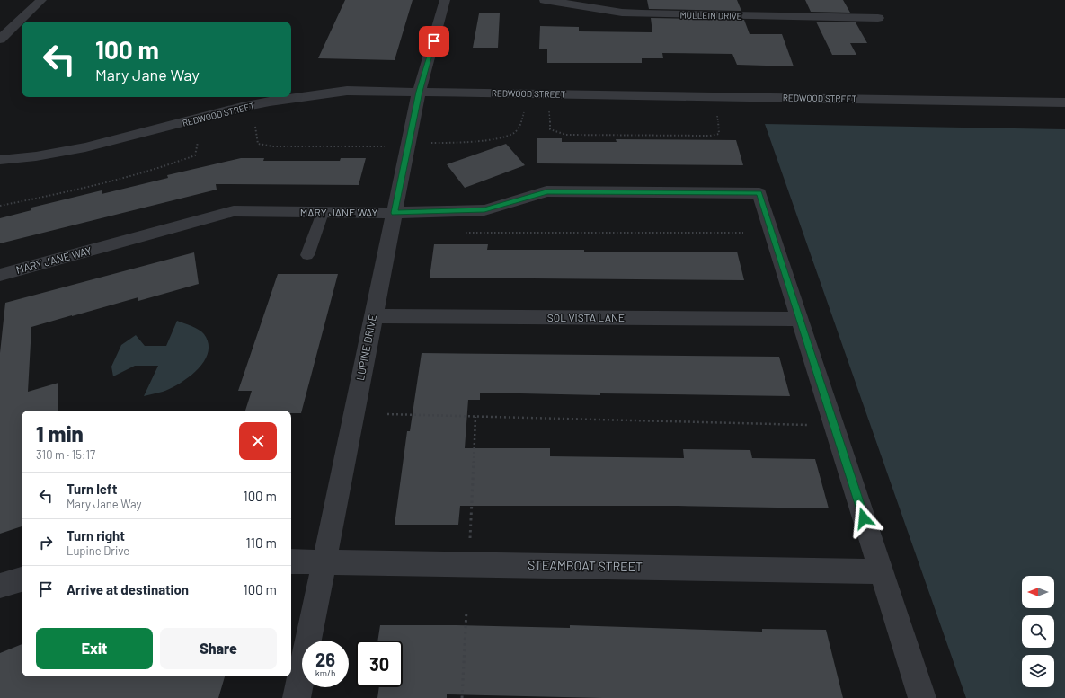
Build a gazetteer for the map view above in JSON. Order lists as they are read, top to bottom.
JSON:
{
  "streets": {
    "street": [
      "MULLEIN DRIVE",
      "REDWOOD STREET",
      "MARY JANE WAY",
      "SOL VISTA LANE",
      "LUPINE DRIVE",
      "STEAMBOAT STREET"
    ]
  },
  "crossings": [
    ["REDWOOD STREET", "LUPINE DRIVE"],
    ["MARY JANE WAY", "SOL VISTA LANE"],
    ["MARY JANE WAY", "LUPINE DRIVE"],
    ["MARY JANE WAY", "STEAMBOAT STREET"],
    ["SOL VISTA LANE", "LUPINE DRIVE"],
    ["LUPINE DRIVE", "STEAMBOAT STREET"]
  ],
  "north": "left",
  "page": {
    "turn": ["100 m", "Mary Jane Way"],
    "heading": ["1 min", "310 m · 15:17"],
    "list": [
      {
        "name": "Turn left",
        "note": "Mary Jane Way",
        "value": "100 m"
      },
      {
        "name": "Turn right",
        "note": "Lupine Drive",
        "value": "110 m"
      },
      {
        "name": "Arrive at destination",
        "value": "100 m"
      }
    ],
    "buttons": ["Exit", "Share"],
    "speed": "26 km/h",
    "limit": "30"
  }
}
